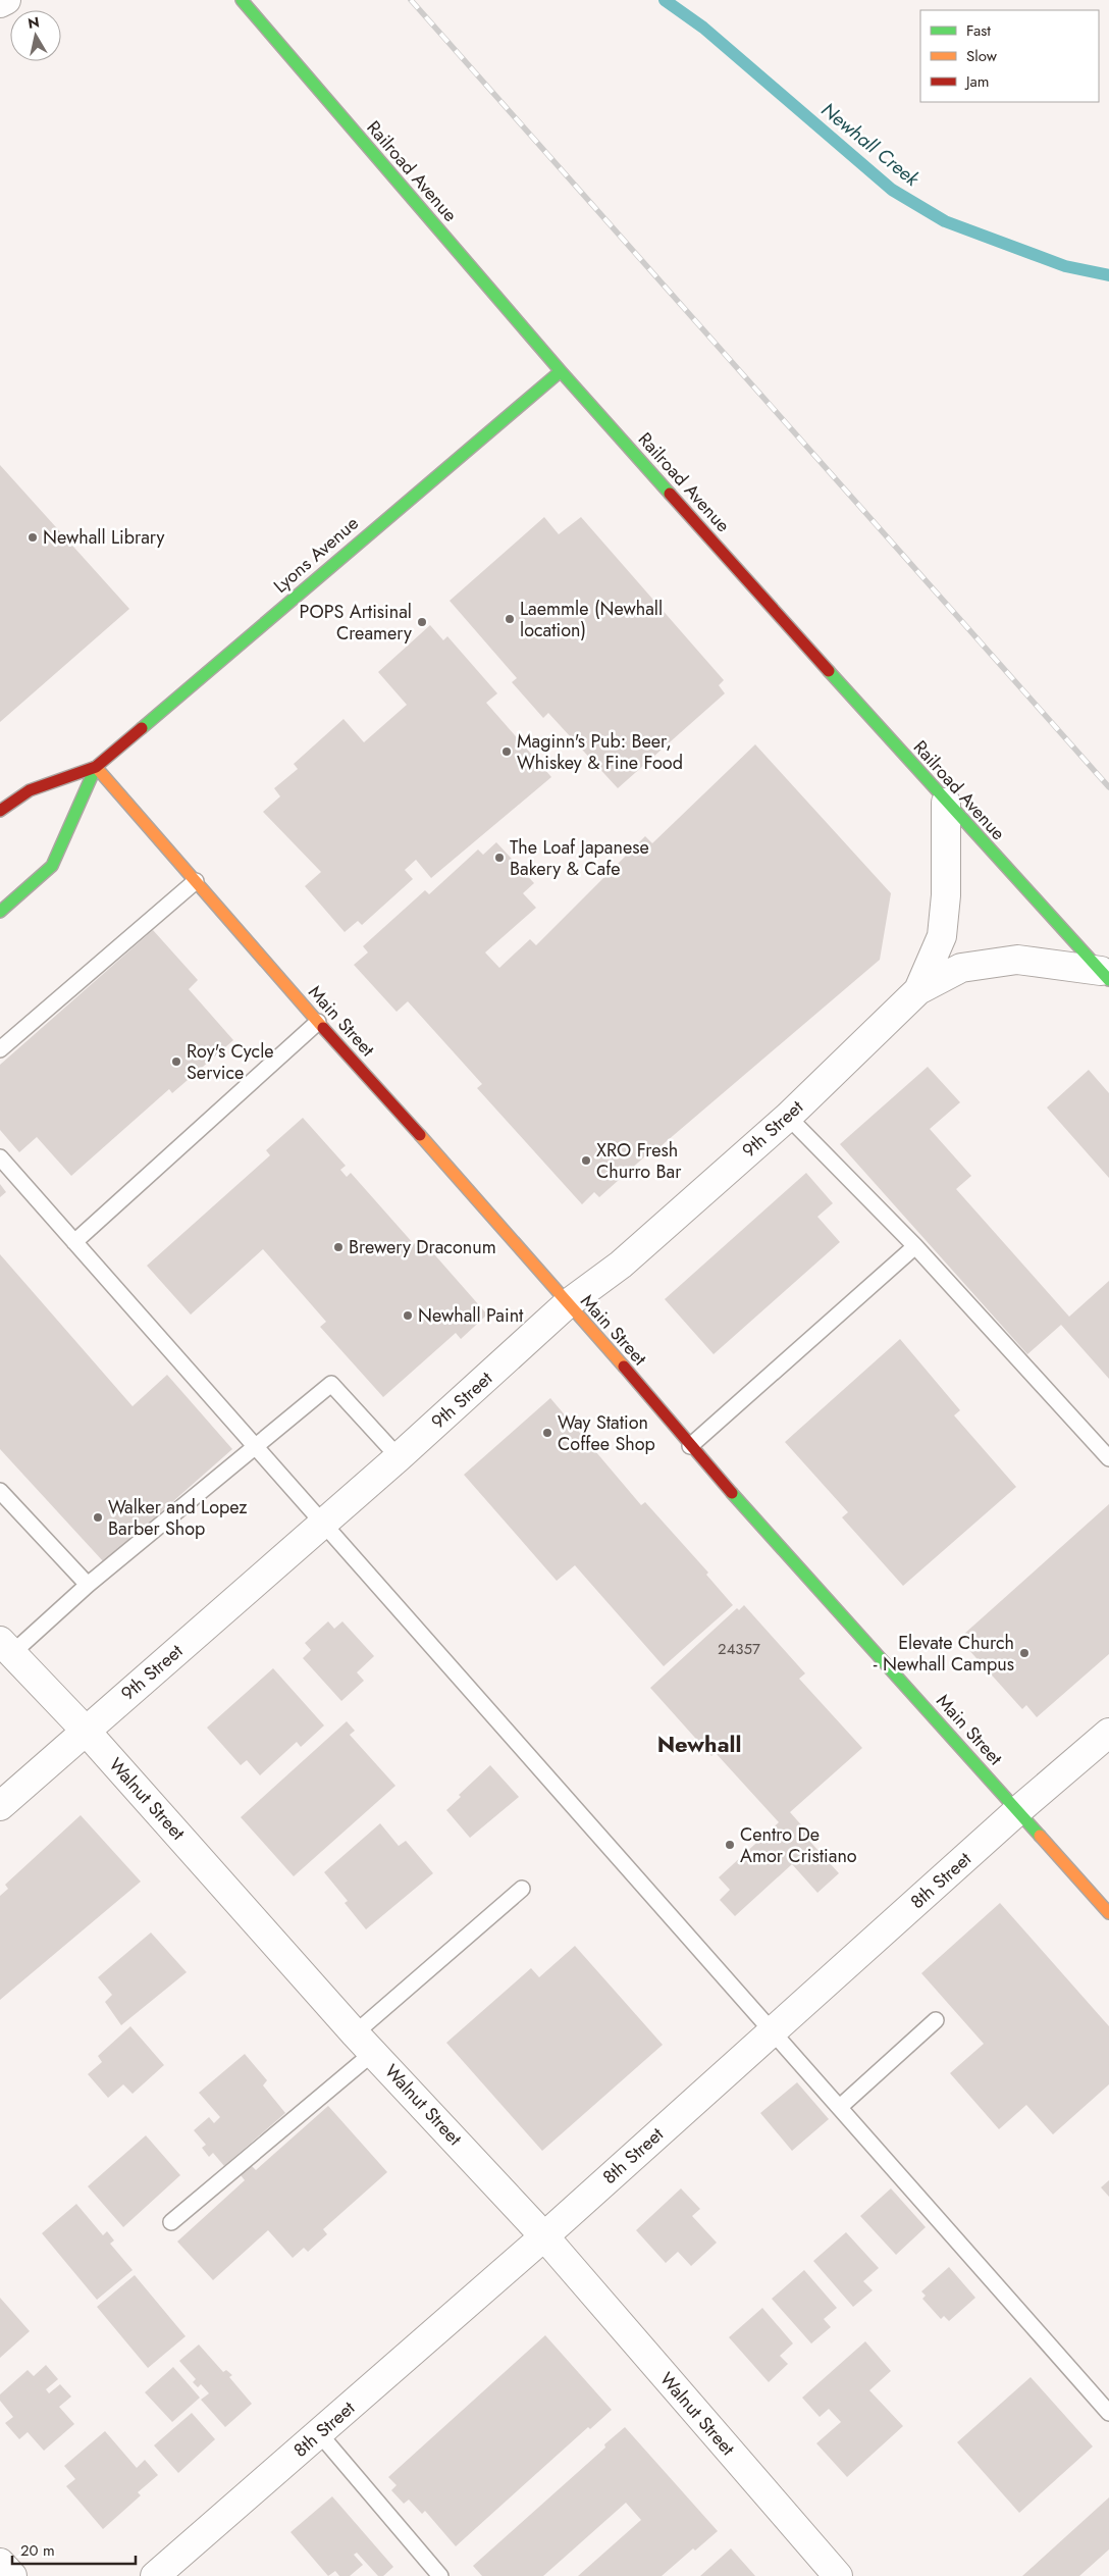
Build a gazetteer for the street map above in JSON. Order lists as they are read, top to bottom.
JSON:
{
  "streets": {
    "main road": ["Railroad Avenue", "Lyons Avenue", "Main Street"],
    "street": ["9th Street", "Walnut Street", "8th Street"]
  },
  "crossings": [
    ["Railroad Avenue", "Lyons Avenue"],
    ["Railroad Avenue", "9th Street"],
    ["Lyons Avenue", "Main Street"],
    ["Main Street", "9th Street"],
    ["Main Street", "8th Street"],
    ["9th Street", "Walnut Street"],
    ["Walnut Street", "8th Street"]
  ],
  "districts": ["Newhall"],
  "water": ["Newhall Creek"],
  "places": [
    "Newhall Library",
    "Laemmle (Newhall location)",
    "POPS Artisinal Creamery",
    "Maginn's Pub: Beer, Whiskey & Fine Food",
    "The Loaf Japanese Bakery & Cafe",
    "Roy's Cycle Service",
    "XRO Fresh Churro Bar",
    "Brewery Draconum",
    "Newhall Paint",
    "Way Station Coffee Shop",
    "Walker and Lopez Barber Shop",
    "Elevate Church - Newhall Campus",
    "Centro De Amor Cristiano"
  ],
  "house_numbers": ["24357"],
  "legend": ["Fast", "Slow", "Jam"],
  "scale_bar": "20 m",
  "north": "top"
}
